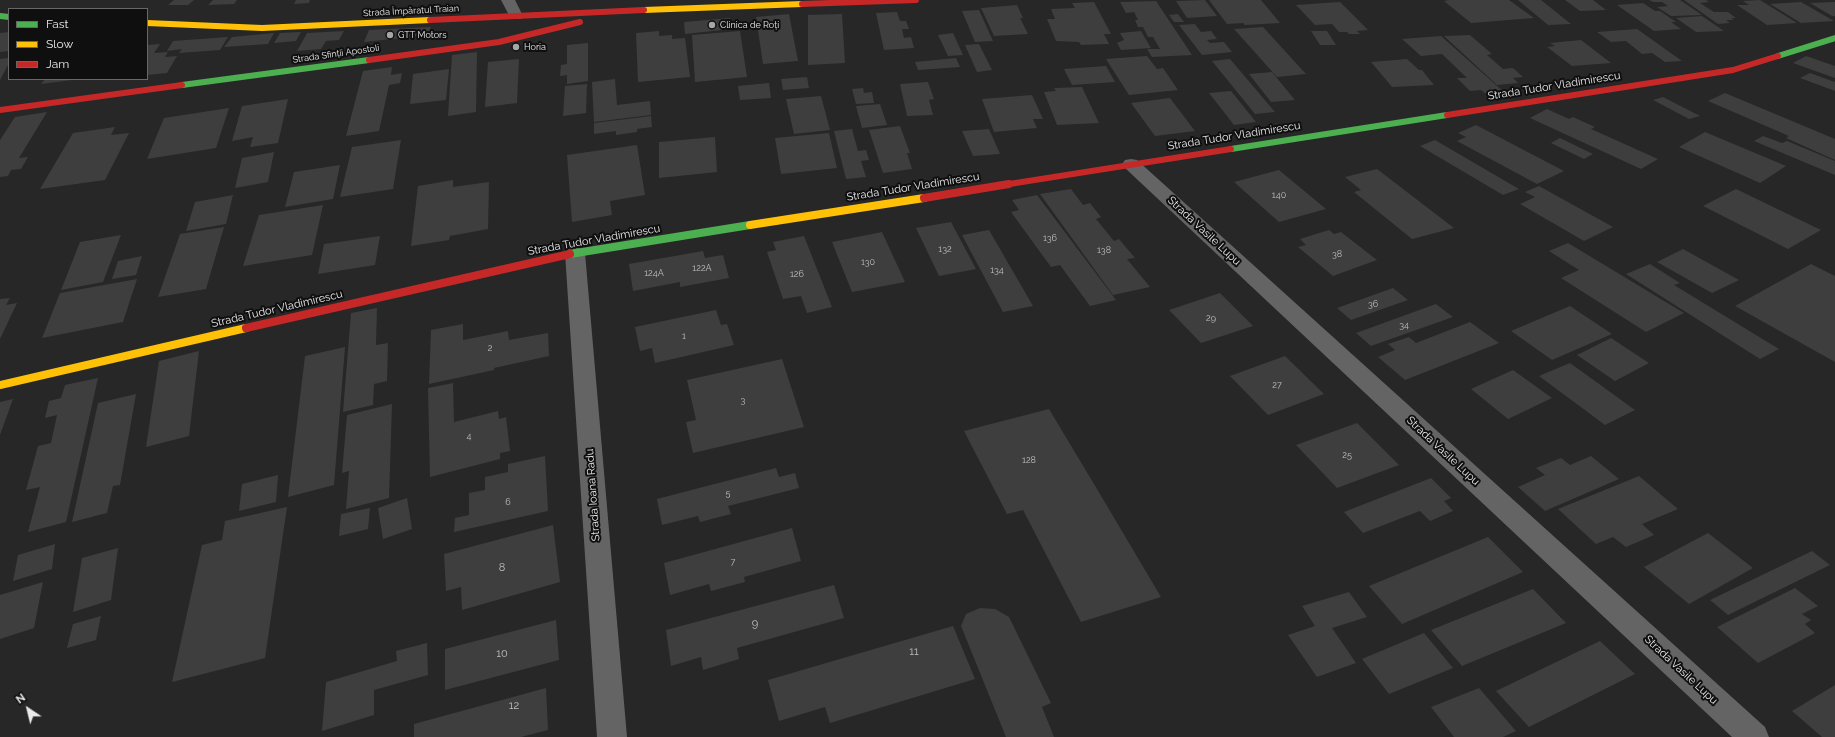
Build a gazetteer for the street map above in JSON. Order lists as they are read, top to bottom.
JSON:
{
  "streets": {
    "street": [
      "Strada Împăratul Traian",
      "Strada Sfinții Apostoli",
      "Strada Tudor Vladimirescu",
      "Strada Vasile Lupu",
      "Strada Ioana Radu"
    ]
  },
  "crossings": [
    ["Strada Împăratul Traian", "Strada Sfinții Apostoli"],
    ["Strada Tudor Vladimirescu", "Strada Vasile Lupu"],
    ["Strada Tudor Vladimirescu", "Strada Ioana Radu"]
  ],
  "places": ["Clinica de Roți", "GTT Motors", "Horia"],
  "house_numbers": [
    "140",
    "136",
    "132",
    "138",
    "38",
    "130",
    "122A",
    "134",
    "124A",
    "126",
    "36",
    "29",
    "34",
    "1",
    "2",
    "27",
    "3",
    "4",
    "25",
    "128",
    "5",
    "6",
    "7",
    "8",
    "9",
    "11",
    "10",
    "12"
  ],
  "legend": ["Fast", "Slow", "Jam"],
  "north": "top left"
}
